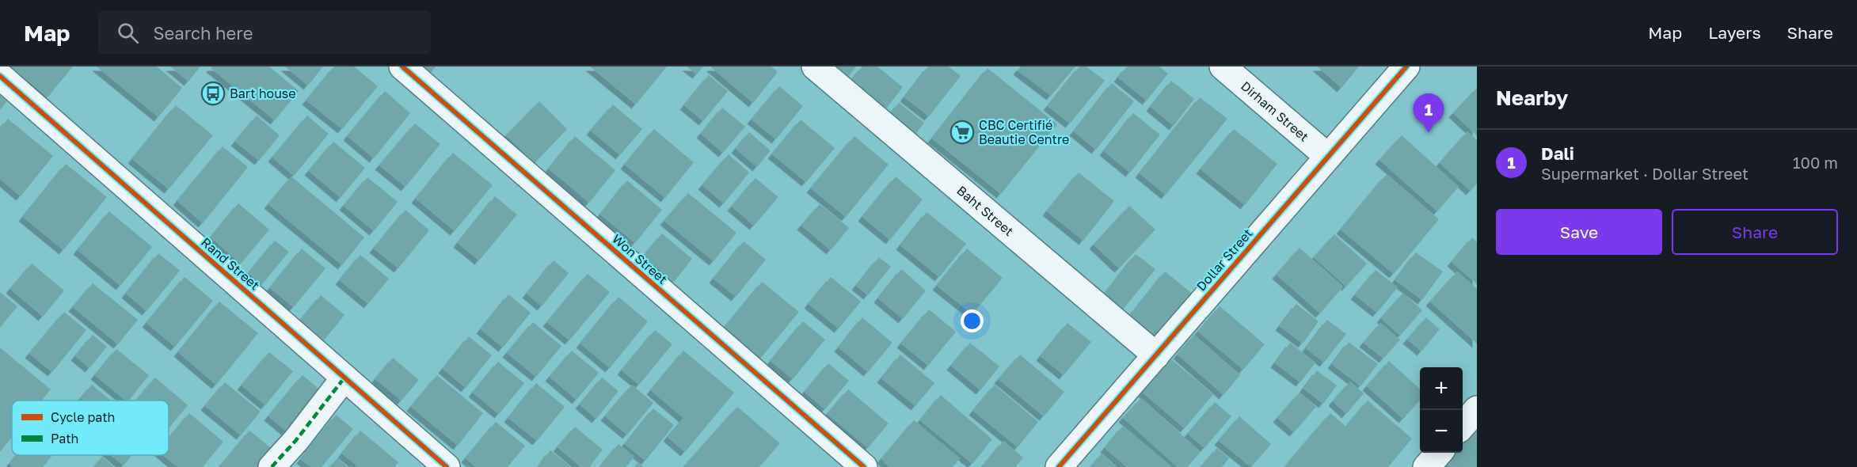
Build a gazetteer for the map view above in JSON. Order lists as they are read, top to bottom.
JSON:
{
  "streets": {
    "street": [
      "Dirham Street",
      "Baht Street",
      "Won Street",
      "Dollar Street",
      "Rand Street"
    ]
  },
  "crossings": [
    ["Dirham Street", "Dollar Street"],
    ["Baht Street", "Dollar Street"]
  ],
  "places": {
    "bus stop": ["Bart house"],
    "supermarket": ["CBC Certifié Beautie Centre"]
  },
  "legend": ["Cycle path", "Path"],
  "page": {
    "header": "Map",
    "search": "Search here",
    "nav": ["Map", "Layers", "Share"],
    "heading": "Nearby",
    "pins": "1",
    "list": [
      {
        "mark": "1",
        "name": "Dali",
        "note": "Supermarket · Dollar Street",
        "value": "100 m"
      }
    ],
    "buttons": ["Save", "Share"],
    "map_buttons": ["+", "−"]
  }
}
